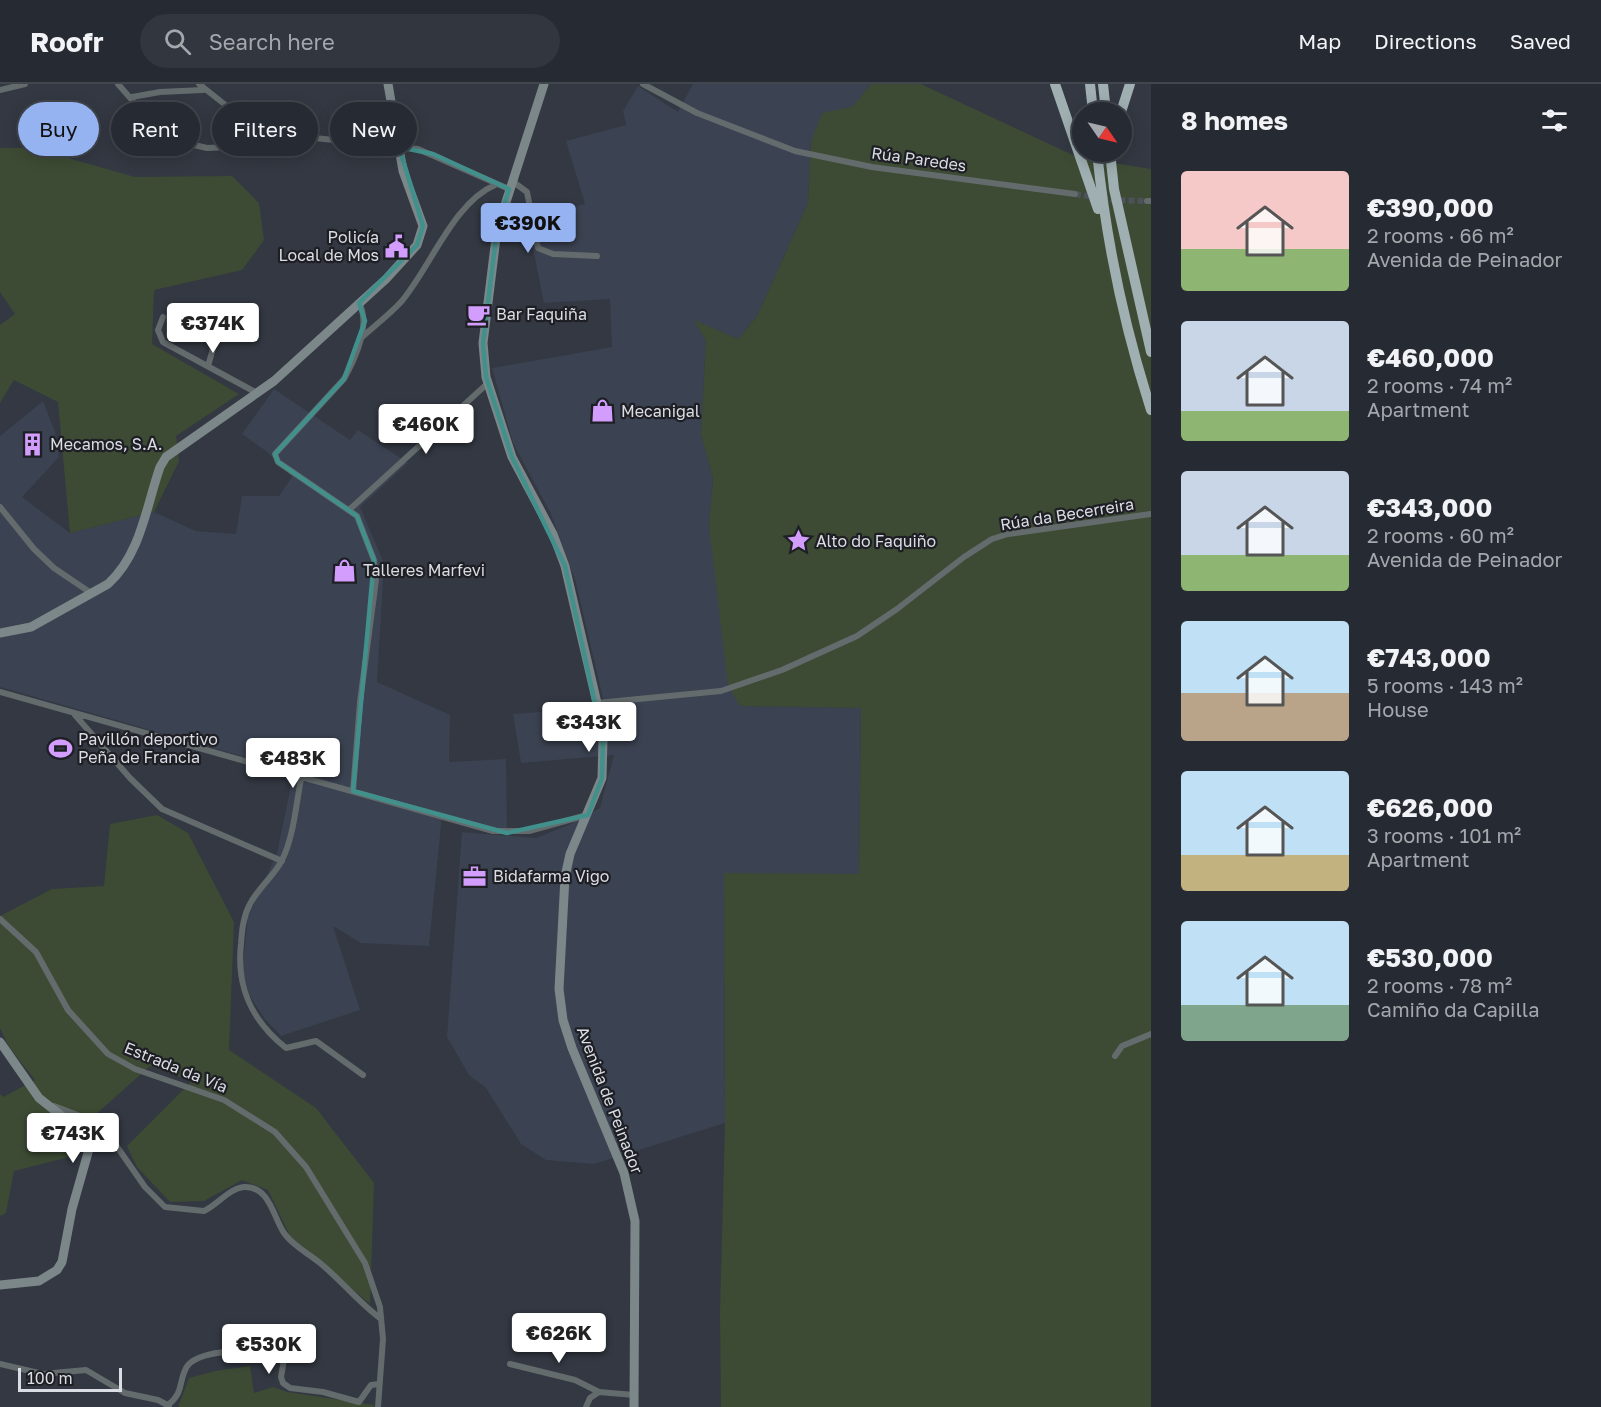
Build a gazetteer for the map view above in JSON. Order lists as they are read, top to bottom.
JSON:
{
  "streets": {
    "street": [
      "Rúa Paredes",
      "Rúa da Becerreira",
      "Estrada da Vía",
      "Avenida de Peinador"
    ]
  },
  "crossings": [
    ["Rúa da Becerreira", "Avenida de Peinador"]
  ],
  "places": {
    "public building": ["Policía Local de Mos"],
    "cafe": ["Bar Faquiña"],
    "shop": ["Mecanigal", "Talleres Marfevi"],
    "building": ["Mecamos, S.A."],
    "place": ["Alto do Faquiño"],
    "sports": ["Pavillón deportivo Peña de Francia"],
    "office": ["Bidafarma Vigo"]
  },
  "scale_bar": "100 m",
  "north": "bottom right",
  "page": {
    "header": "Roofr",
    "search": "Search here",
    "nav": ["Map", "Directions", "Saved"],
    "heading": "8 homes",
    "chip": [
      "Buy",
      "Rent",
      "Filters",
      "New"
    ],
    "list": [
      {
        "name": "€390,000",
        "note": "2 rooms · 66 m² · Avenida de Peinador"
      },
      {
        "name": "€460,000",
        "note": "2 rooms · 74 m² · Apartment"
      },
      {
        "name": "€343,000",
        "note": "2 rooms · 60 m² · Avenida de Peinador"
      },
      {
        "name": "€743,000",
        "note": "5 rooms · 143 m² · House"
      },
      {
        "name": "€626,000",
        "note": "3 rooms · 101 m² · Apartment"
      },
      {
        "name": "€530,000",
        "note": "2 rooms · 78 m² · Camiño da Capilla"
      }
    ],
    "price": [
      "€390K",
      "€374K",
      "€460K",
      "€343K",
      "€483K",
      "€743K",
      "€626K",
      "€530K"
    ],
    "scale": "100 m"
  }
}
